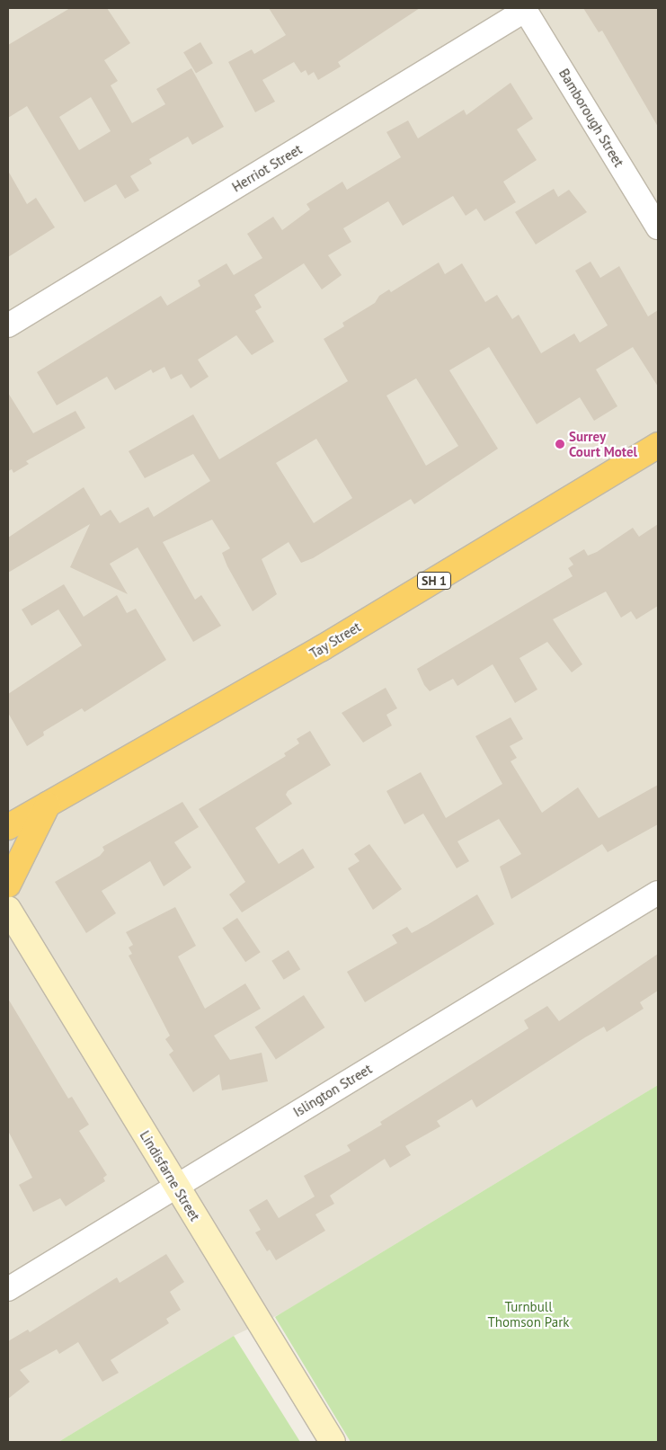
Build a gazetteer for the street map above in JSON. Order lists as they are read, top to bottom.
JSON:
{
  "streets": {
    "highway": ["SH 1", "Tay Street"],
    "street": [
      "Bamborough Street",
      "Herriot Street",
      "Islington Street",
      "Lindisfarne Street"
    ]
  },
  "crossings": [
    ["Bamborough Street", "Herriot Street"],
    ["Islington Street", "Lindisfarne Street"]
  ],
  "parks": ["Turnbull Thomson Park"],
  "places": ["Surrey Court Motel"]
}
